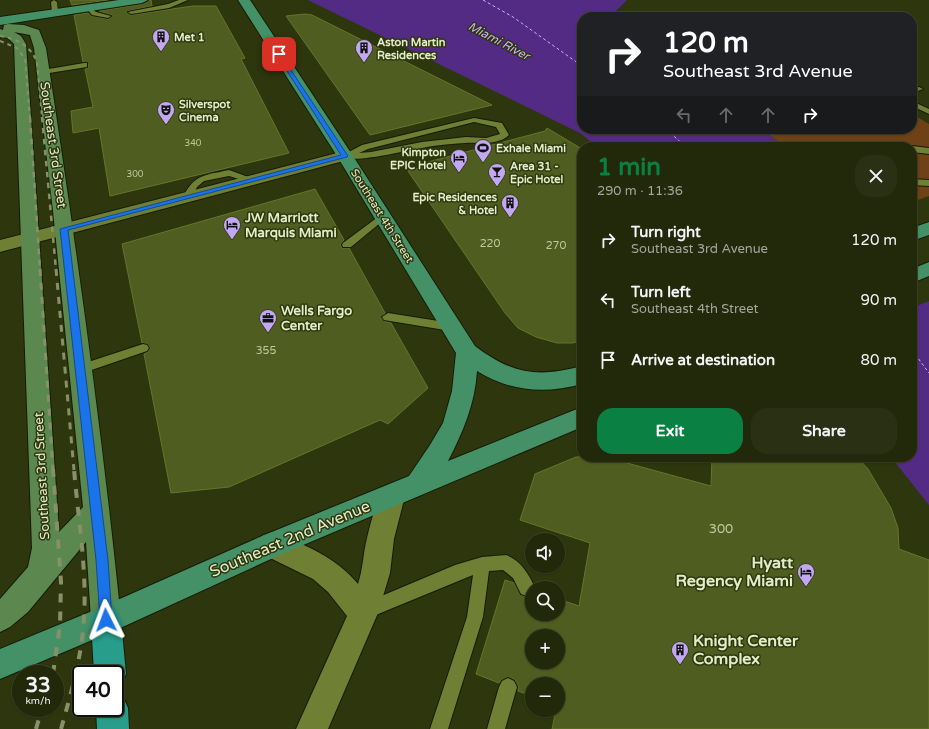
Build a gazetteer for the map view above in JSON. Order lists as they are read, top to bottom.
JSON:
{
  "streets": {
    "main road": ["Southeast 4th Street", "Southeast 2nd Avenue"],
    "street": ["Southeast 3rd Street"]
  },
  "crossings": [
    ["Southeast 3rd Street", "Southeast 2nd Avenue"]
  ],
  "water": ["Miami River"],
  "places": {
    "building": [
      "Met 1",
      "Aston Martin Residences",
      "Epic Residences & Hotel",
      "Knight Center Complex"
    ],
    "theatre": ["Silverspot Cinema"],
    "sports": ["Exhale Miami"],
    "hotel": ["Kimpton EPIC Hotel", "JW Marriott Marquis Miami", "Hyatt Regency Miami"],
    "bar": ["Area 31 - Epic Hotel"],
    "office": ["Wells Fargo Center"]
  },
  "house_numbers": [
    "340",
    "300",
    "220",
    "270",
    "355",
    "300"
  ],
  "page": {
    "turn": ["120 m", "Southeast 3rd Avenue"],
    "heading": ["1 min", "290 m · 11:36"],
    "list": [
      {
        "name": "Turn right",
        "note": "Southeast 3rd Avenue",
        "value": "120 m"
      },
      {
        "name": "Turn left",
        "note": "Southeast 4th Street",
        "value": "90 m"
      },
      {
        "name": "Arrive at destination",
        "value": "80 m"
      }
    ],
    "buttons": ["Exit", "Share"],
    "map_buttons": ["+", "−"],
    "speed": "33 km/h",
    "limit": "40"
  }
}
